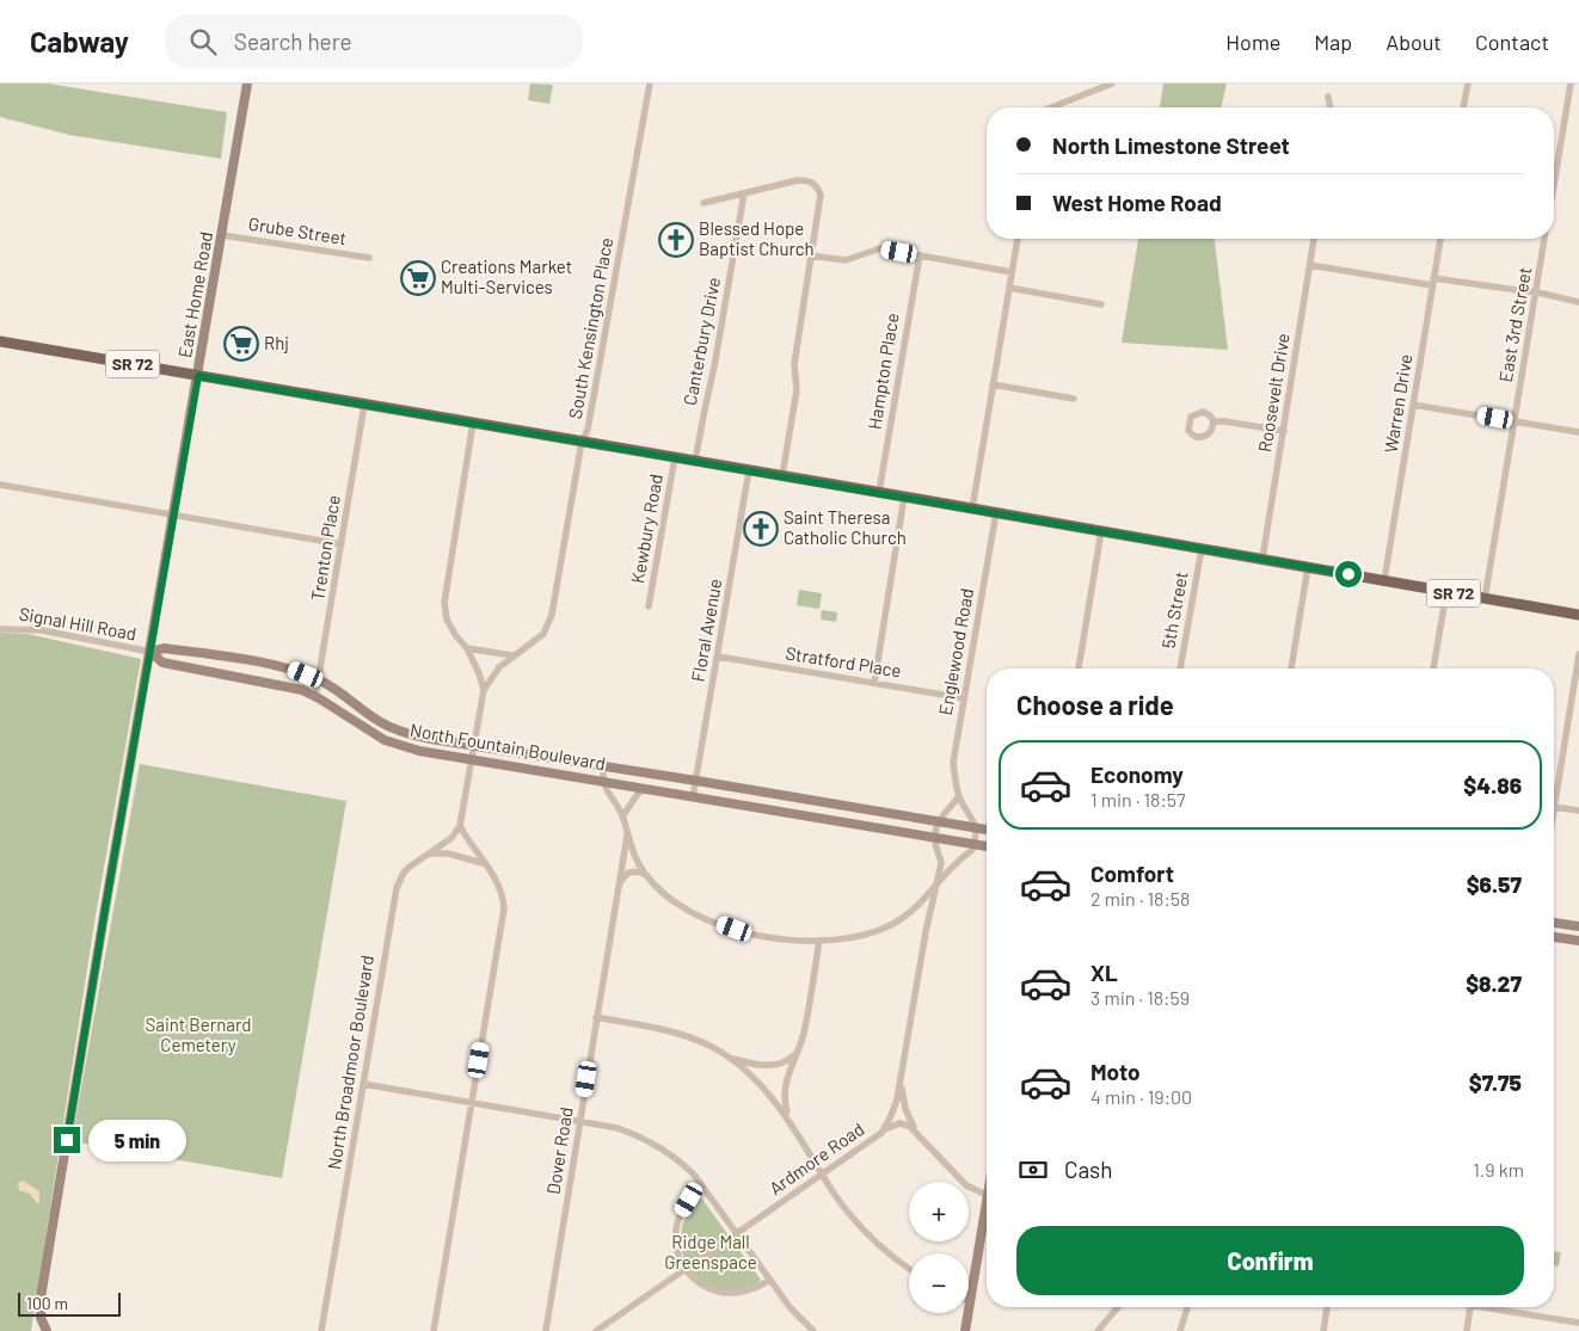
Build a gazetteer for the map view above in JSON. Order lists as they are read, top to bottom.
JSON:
{
  "streets": {
    "main road": ["SR 72"],
    "street": [
      "Grube Street",
      "East Home Road",
      "East 3rd Street",
      "South Kensington Place",
      "Canterbury Drive",
      "Hampton Place",
      "Roosevelt Drive",
      "Warren Drive",
      "Kewbury Road",
      "Trenton Place",
      "5th Street",
      "Signal Hill Road",
      "Floral Avenue",
      "Englewood Road",
      "Stratford Place",
      "North Fountain Boulevard",
      "North Broadmoor Boulevard",
      "Dover Road",
      "Ardmore Road"
    ]
  },
  "crossings": [
    ["Grube Street", "East Home Road"],
    ["East Home Road", "SR 72"],
    ["East Home Road", "Signal Hill Road"],
    ["East Home Road", "North Fountain Boulevard"],
    ["East 3rd Street", "SR 72"],
    ["South Kensington Place", "SR 72"],
    ["Canterbury Drive", "SR 72"],
    ["SR 72", "Hampton Place"],
    ["SR 72", "Roosevelt Drive"],
    ["SR 72", "Warren Drive"],
    ["SR 72", "Kewbury Road"],
    ["SR 72", "Trenton Place"],
    ["SR 72", "5th Street"],
    ["SR 72", "Floral Avenue"],
    ["SR 72", "Englewood Road"],
    ["Trenton Place", "North Fountain Boulevard"],
    ["Signal Hill Road", "North Fountain Boulevard"],
    ["Floral Avenue", "Stratford Place"],
    ["Floral Avenue", "North Fountain Boulevard"],
    ["Englewood Road", "Stratford Place"],
    ["Englewood Road", "North Fountain Boulevard"],
    ["North Fountain Boulevard", "Ardmore Road"]
  ],
  "parks": ["Saint Bernard Cemetery", "Ridge Mall Greenspace"],
  "places": {
    "church": ["Blessed Hope Baptist Church", "Saint Theresa Catholic Church"],
    "supermarket": ["Creations Market Multi-Services", "Rhj"]
  },
  "scale_bar": "100 m",
  "page": {
    "header": "Cabway",
    "search": "Search here",
    "nav": [
      "Home",
      "Map",
      "About",
      "Contact"
    ],
    "banner": ["North Limestone Street", "West Home Road"],
    "heading": "Choose a ride",
    "list": [
      {
        "name": "Economy",
        "note": "1 min · 18:57",
        "value": "$4.86"
      },
      {
        "name": "Comfort",
        "note": "2 min · 18:58",
        "value": "$6.57"
      },
      {
        "name": "XL",
        "note": "3 min · 18:59",
        "value": "$8.27"
      },
      {
        "name": "Moto",
        "note": "4 min · 19:00",
        "value": "$7.75"
      }
    ],
    "bubble": "5 min",
    "pay": ["Cash", "1.9 km"],
    "map_buttons": ["+", "−"],
    "buttons": "Confirm",
    "scale": "100 m"
  }
}
